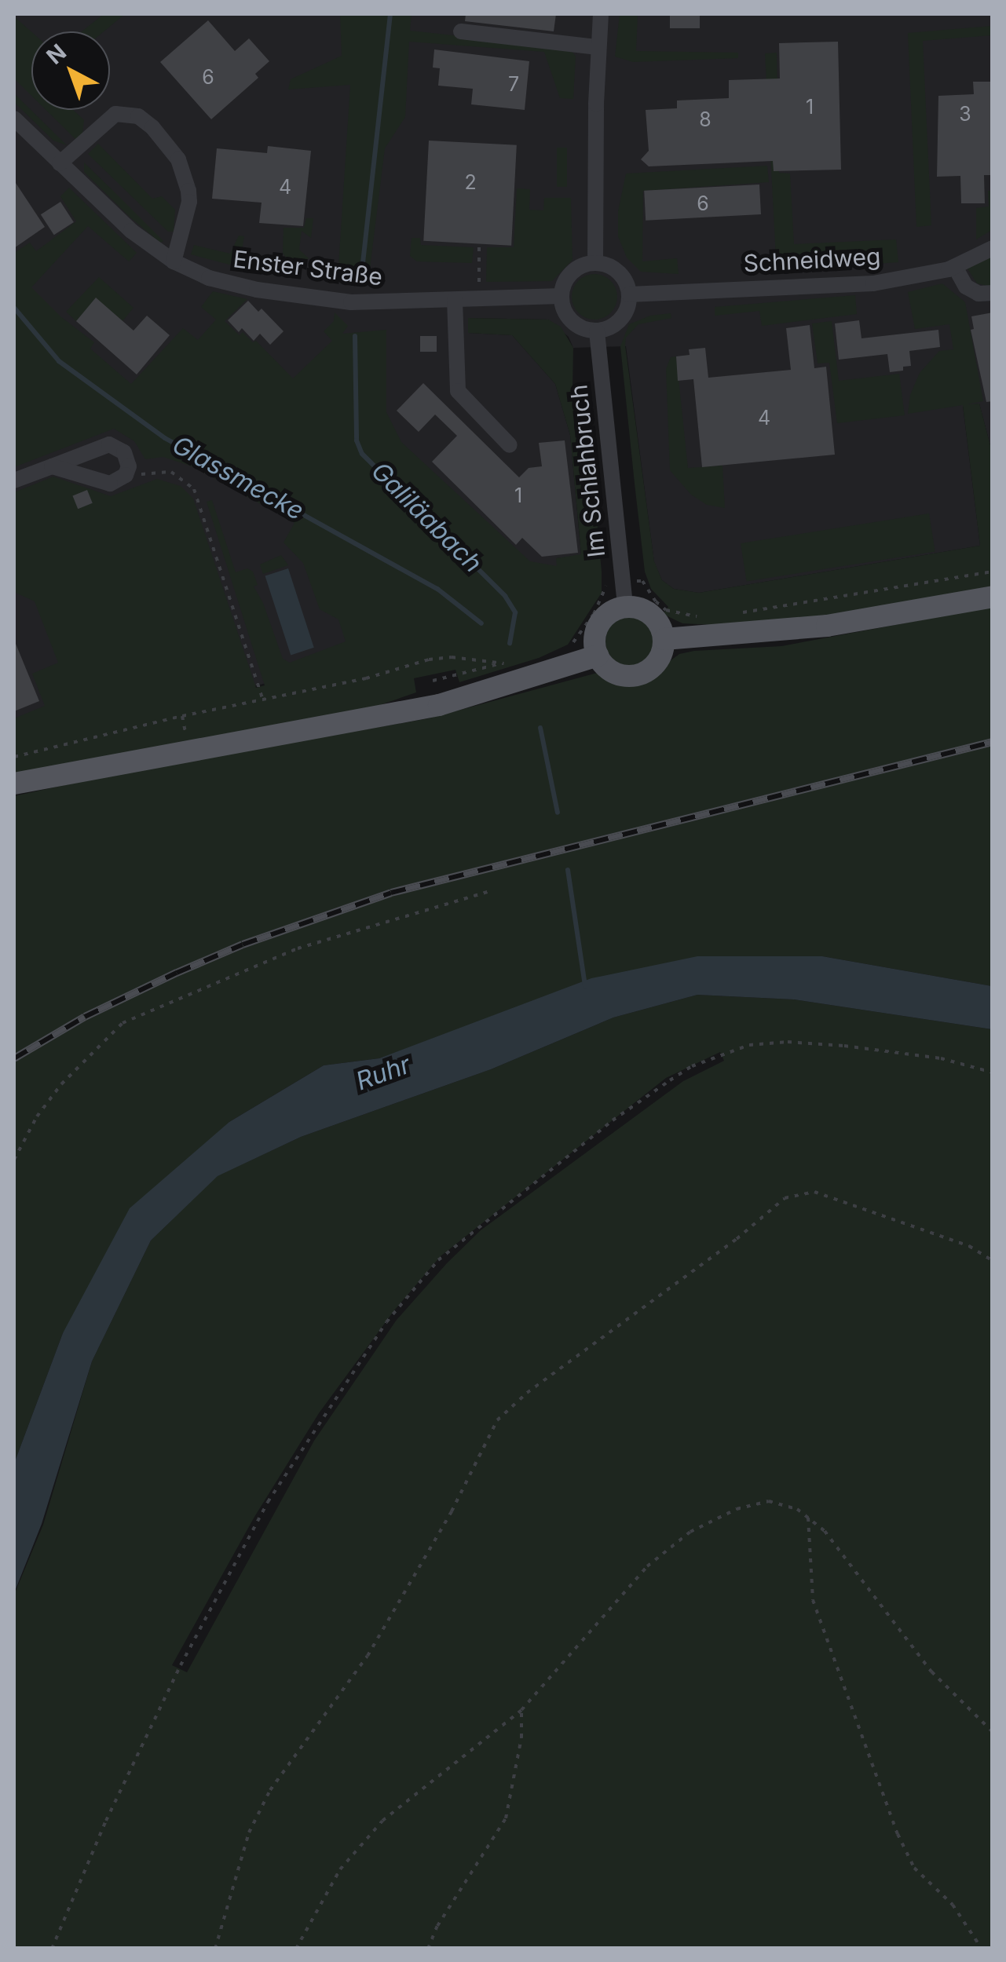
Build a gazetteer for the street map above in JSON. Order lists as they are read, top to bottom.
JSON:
{
  "streets": {
    "street": ["Schneidweg", "Enster Straße", "Im Schlahbruch"]
  },
  "crossings": [
    ["Schneidweg", "Enster Straße"],
    ["Schneidweg", "Im Schlahbruch"],
    ["Enster Straße", "Im Schlahbruch"]
  ],
  "water": ["Glassmecke", "Galiläabach", "Ruhr"],
  "house_numbers": [
    "6",
    "7",
    "1",
    "3",
    "8",
    "2",
    "4",
    "6",
    "4",
    "1"
  ],
  "north": "top left"
}
